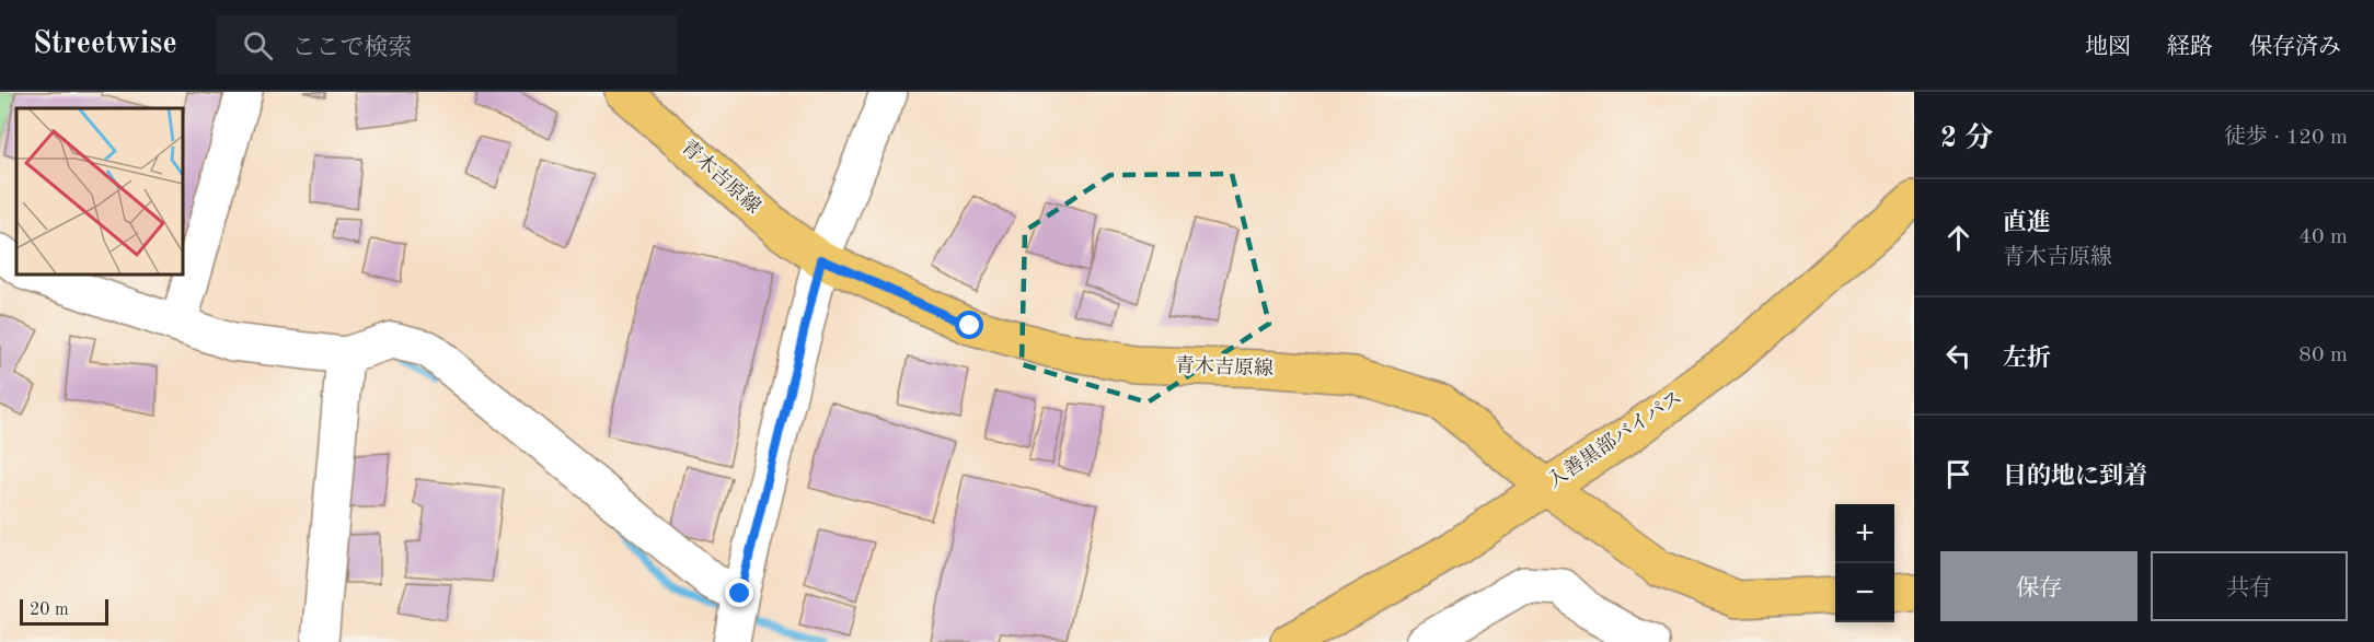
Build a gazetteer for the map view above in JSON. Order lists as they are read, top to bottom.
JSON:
{
  "streets": {
    "main road": ["青木吉原線", "入善黒部バイパス"]
  },
  "crossings": [
    ["青木吉原線", "入善黒部バイパス"]
  ],
  "scale_bar": "20 m",
  "page": {
    "header": "Streetwise",
    "search": "ここで検索",
    "nav": ["地図", "経路", "保存済み"],
    "heading": ["2 分", "徒歩 · 120 m"],
    "list": [
      ["直進", "青木吉原線", "40 m"],
      ["左折", "80 m"],
      "目的地に到着"
    ],
    "map_buttons": ["+", "−"],
    "buttons": ["保存", "共有"],
    "scale": "20 m"
  }
}
